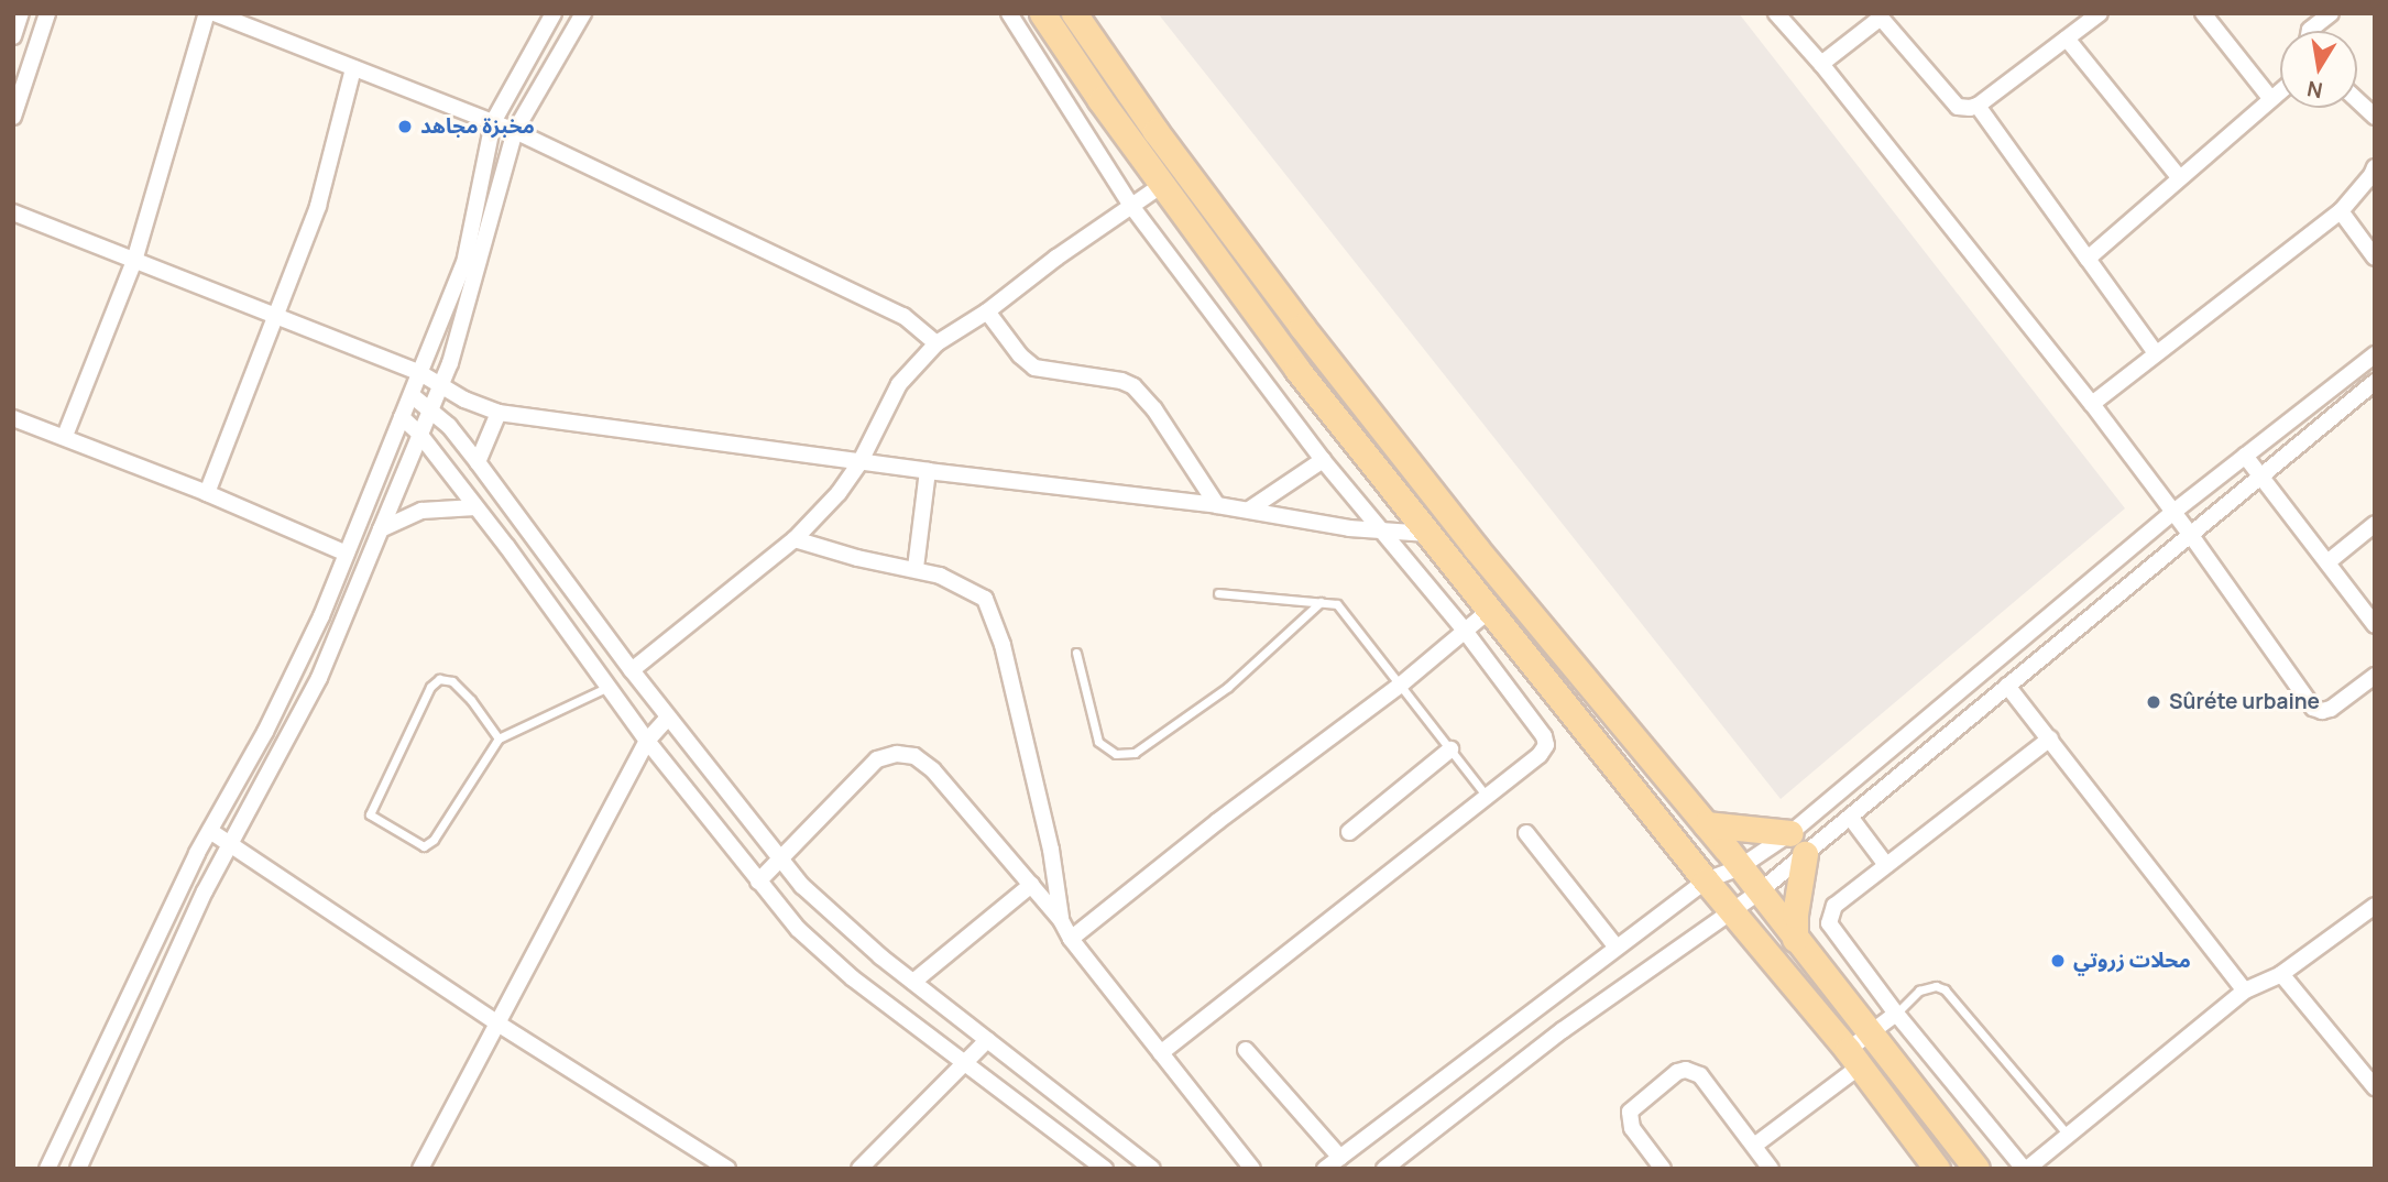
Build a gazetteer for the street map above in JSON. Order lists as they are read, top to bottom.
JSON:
{
  "places": ["مخبزة مجاهد", "Sûréte urbaine", "محلات زروتي"],
  "north": "bottom"
}
